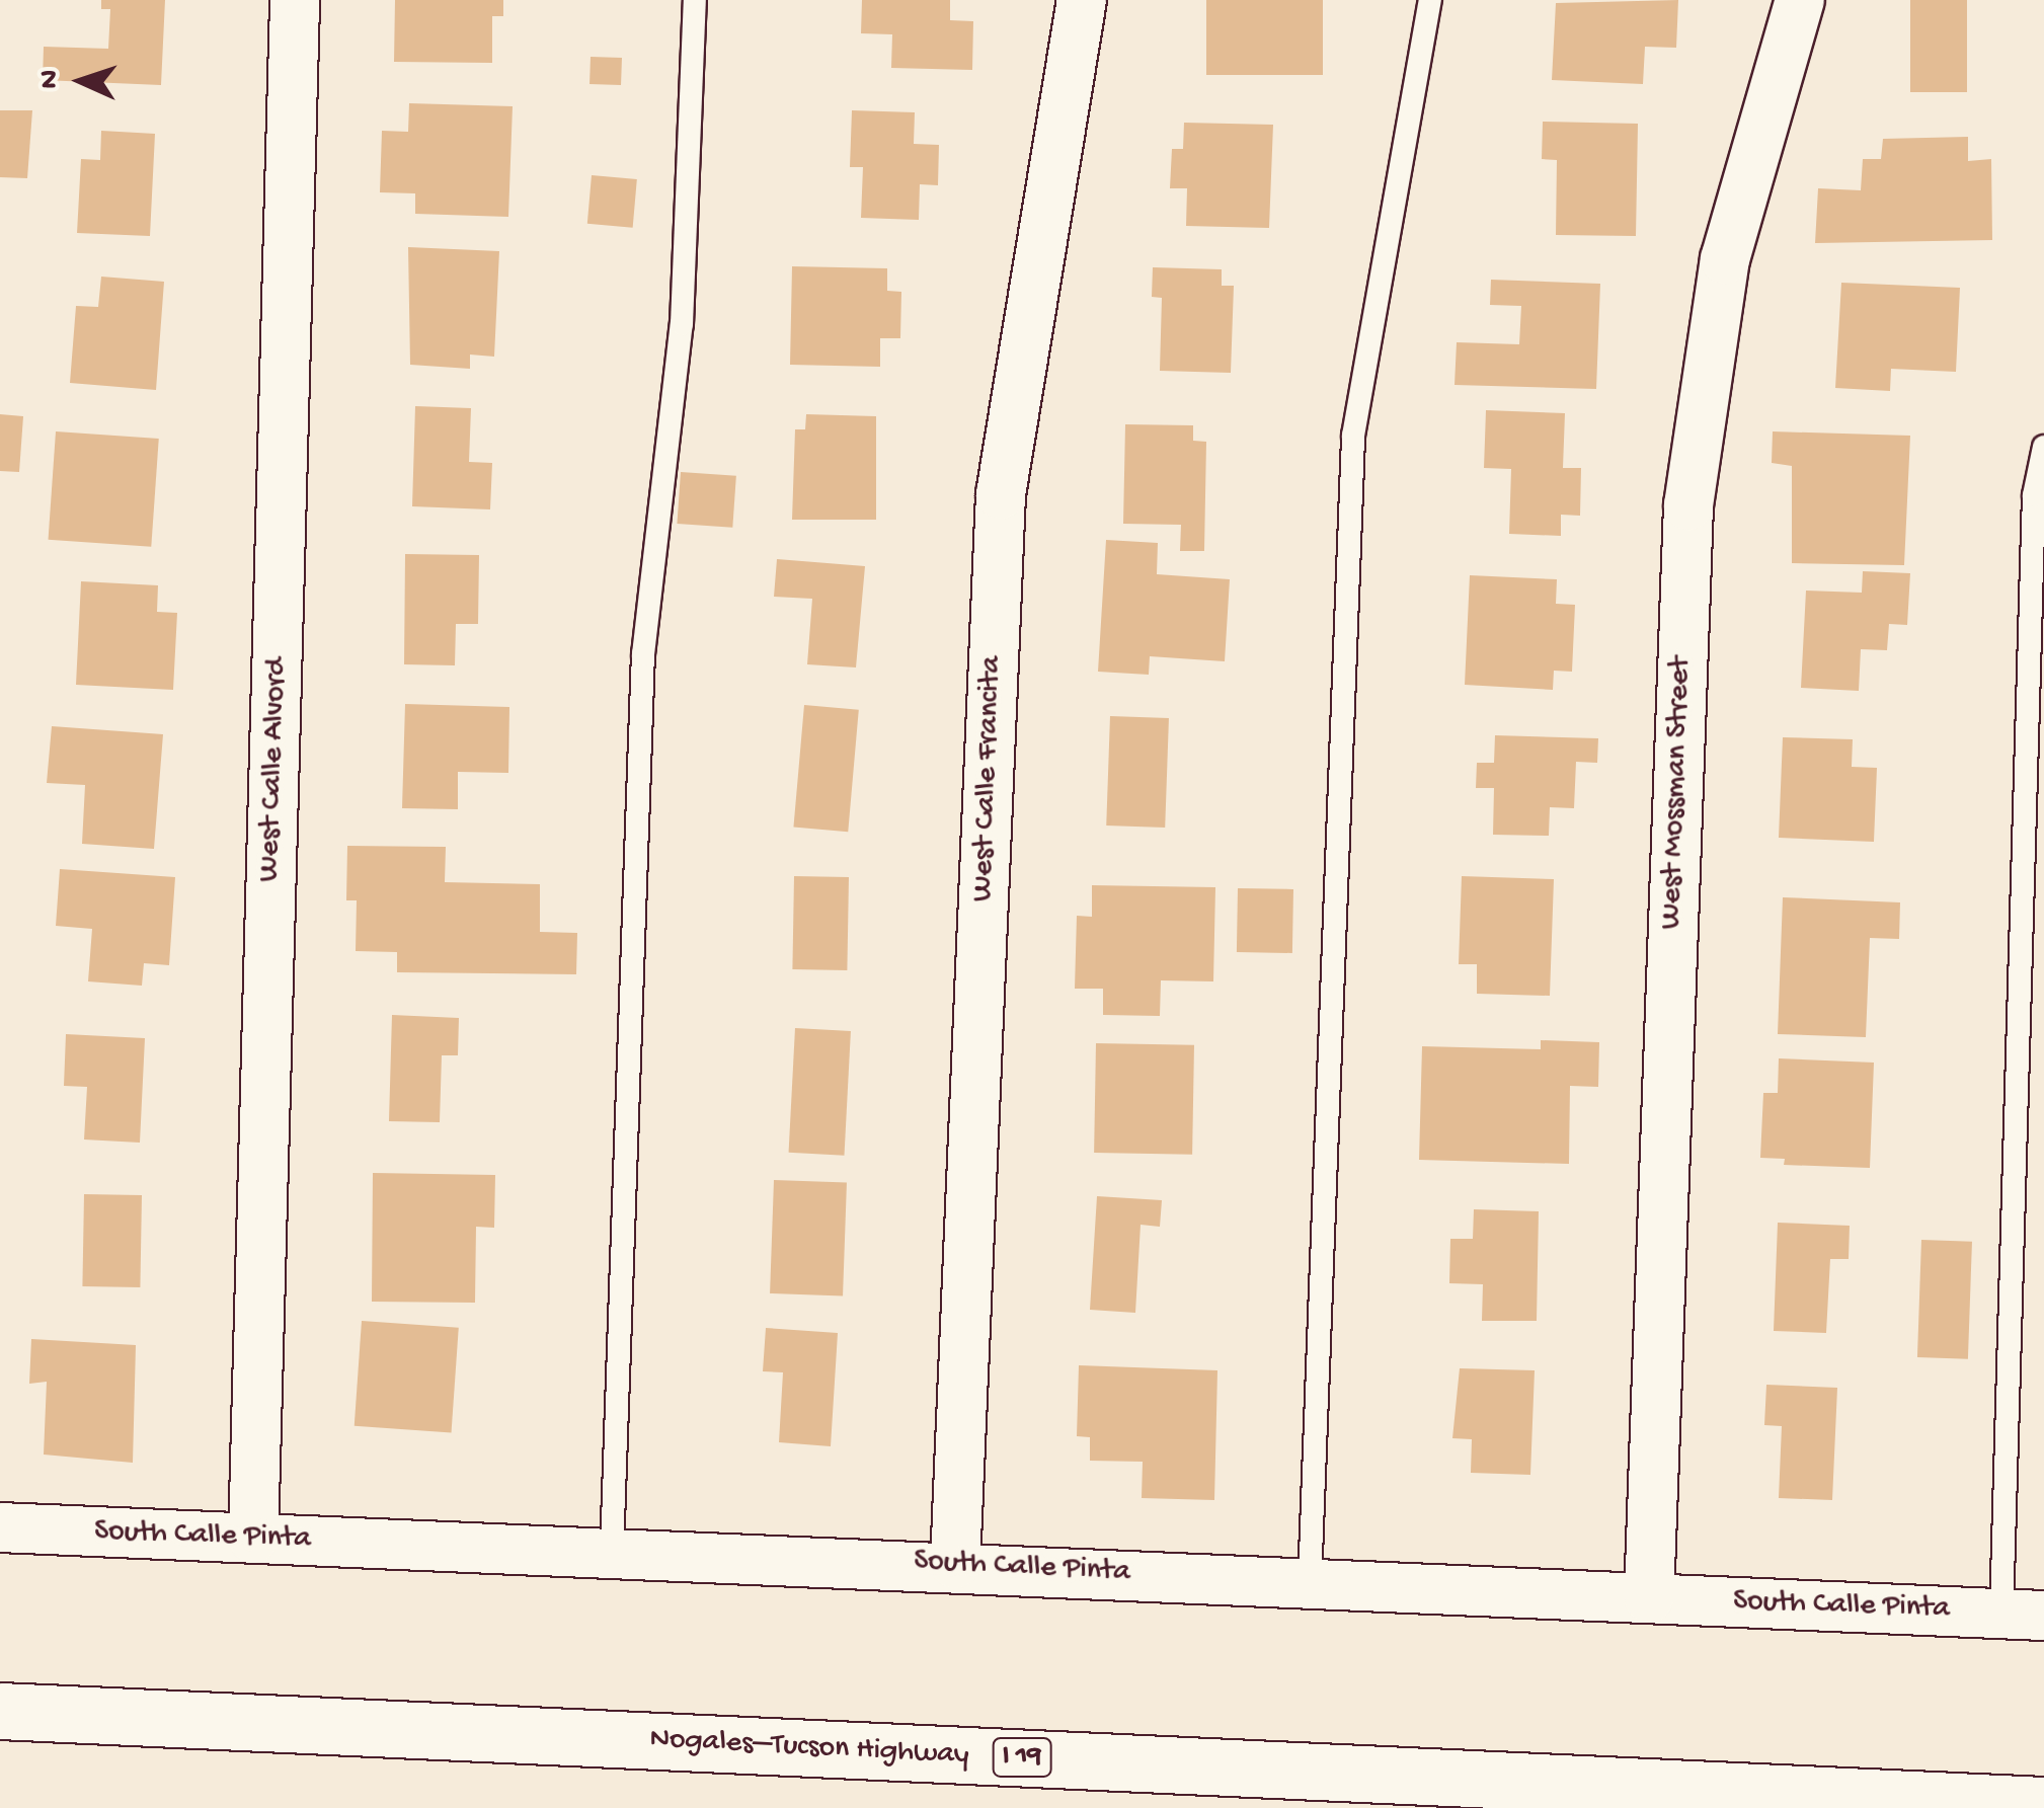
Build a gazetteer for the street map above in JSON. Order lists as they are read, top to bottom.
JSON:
{
  "streets": {
    "highway": ["Nogales–Tucson Highway", "I 19"],
    "street": [
      "West Calle Alvord",
      "West Calle Francita",
      "West Mossman Street",
      "South Calle Pinta"
    ]
  },
  "crossings": [
    ["West Calle Alvord", "South Calle Pinta"],
    ["West Calle Francita", "South Calle Pinta"],
    ["West Mossman Street", "South Calle Pinta"]
  ],
  "north": "left"
}
